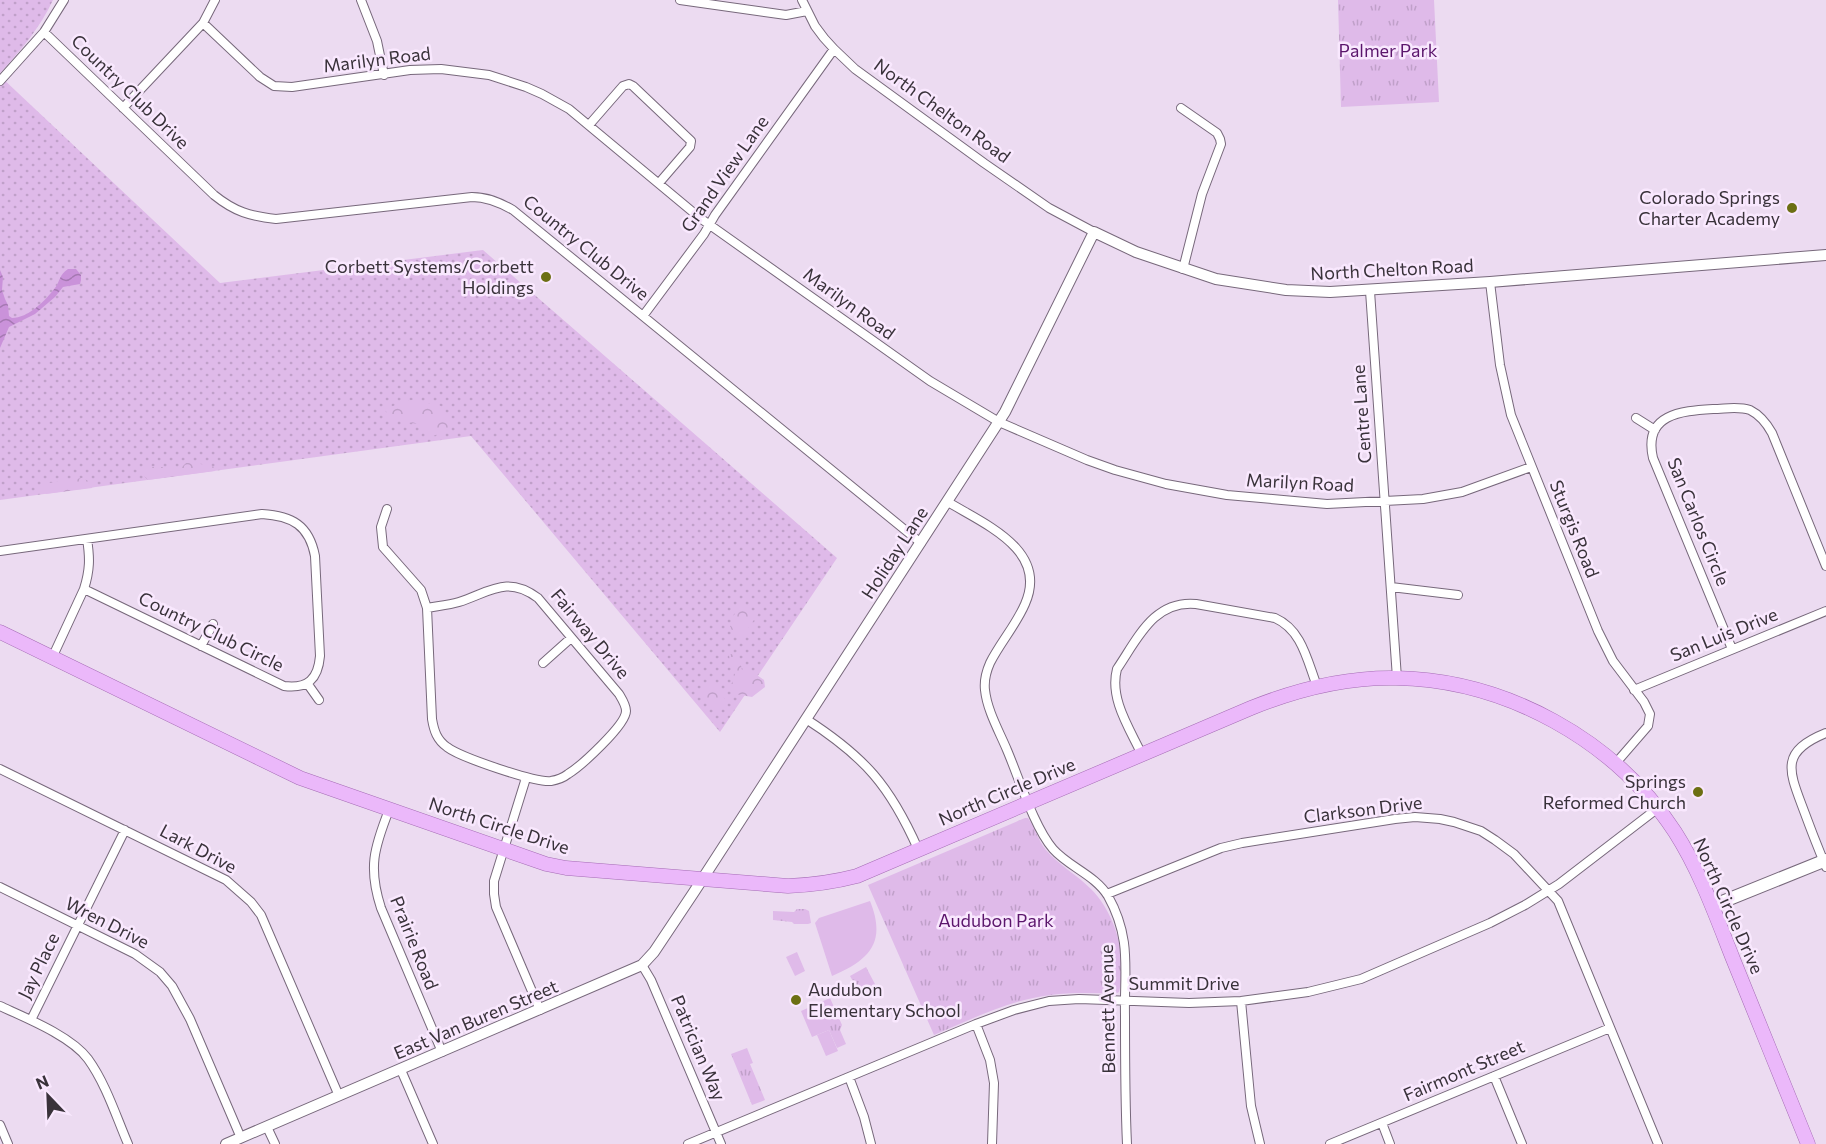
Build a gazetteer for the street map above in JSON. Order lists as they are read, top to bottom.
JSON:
{
  "streets": {
    "main road": ["North Circle Drive"],
    "street": [
      "Marilyn Road",
      "Country Club Drive",
      "North Chelton Road",
      "Grand View Lane",
      "Centre Lane",
      "San Carlos Circle",
      "Sturgis Road",
      "Holiday Lane",
      "Country Club Circle",
      "Fairway Drive",
      "San Luis Drive",
      "Clarkson Drive",
      "Lark Drive",
      "Wren Drive",
      "Prairie Road",
      "Jay Place",
      "Summit Drive",
      "Bennett Avenue",
      "East Van Buren Street",
      "Patrician Way",
      "Fairmont Street"
    ]
  },
  "crossings": [
    ["Marilyn Road", "Grand View Lane"],
    ["Marilyn Road", "Centre Lane"],
    ["Marilyn Road", "Sturgis Road"],
    ["Marilyn Road", "Holiday Lane"],
    ["Country Club Drive", "Grand View Lane"],
    ["Country Club Drive", "Holiday Lane"],
    ["North Chelton Road", "Grand View Lane"],
    ["North Chelton Road", "Centre Lane"],
    ["North Chelton Road", "Sturgis Road"],
    ["North Chelton Road", "Holiday Lane"],
    ["Centre Lane", "North Circle Drive"],
    ["San Carlos Circle", "San Luis Drive"],
    ["Sturgis Road", "San Luis Drive"],
    ["Sturgis Road", "North Circle Drive"],
    ["Holiday Lane", "North Circle Drive"],
    ["Holiday Lane", "Bennett Avenue"],
    ["Holiday Lane", "East Van Buren Street"],
    ["North Circle Drive", "Prairie Road"],
    ["North Circle Drive", "Summit Drive"],
    ["North Circle Drive", "Bennett Avenue"],
    ["North Circle Drive", "East Van Buren Street"],
    ["Clarkson Drive", "Summit Drive"],
    ["Clarkson Drive", "Bennett Avenue"],
    ["Clarkson Drive", "Fairmont Street"],
    ["Lark Drive", "Jay Place"],
    ["Lark Drive", "East Van Buren Street"],
    ["Wren Drive", "Jay Place"],
    ["Wren Drive", "East Van Buren Street"],
    ["Prairie Road", "East Van Buren Street"],
    ["Summit Drive", "Bennett Avenue"],
    ["Summit Drive", "Patrician Way"],
    ["East Van Buren Street", "Patrician Way"]
  ],
  "parks": ["Palmer Park", "Audubon Park"],
  "places": [
    "Colorado Springs Charter Academy",
    "Corbett Systems/Corbett Holdings",
    "Springs Reformed Church",
    "Audubon Elementary School"
  ],
  "north": "top left"
}
